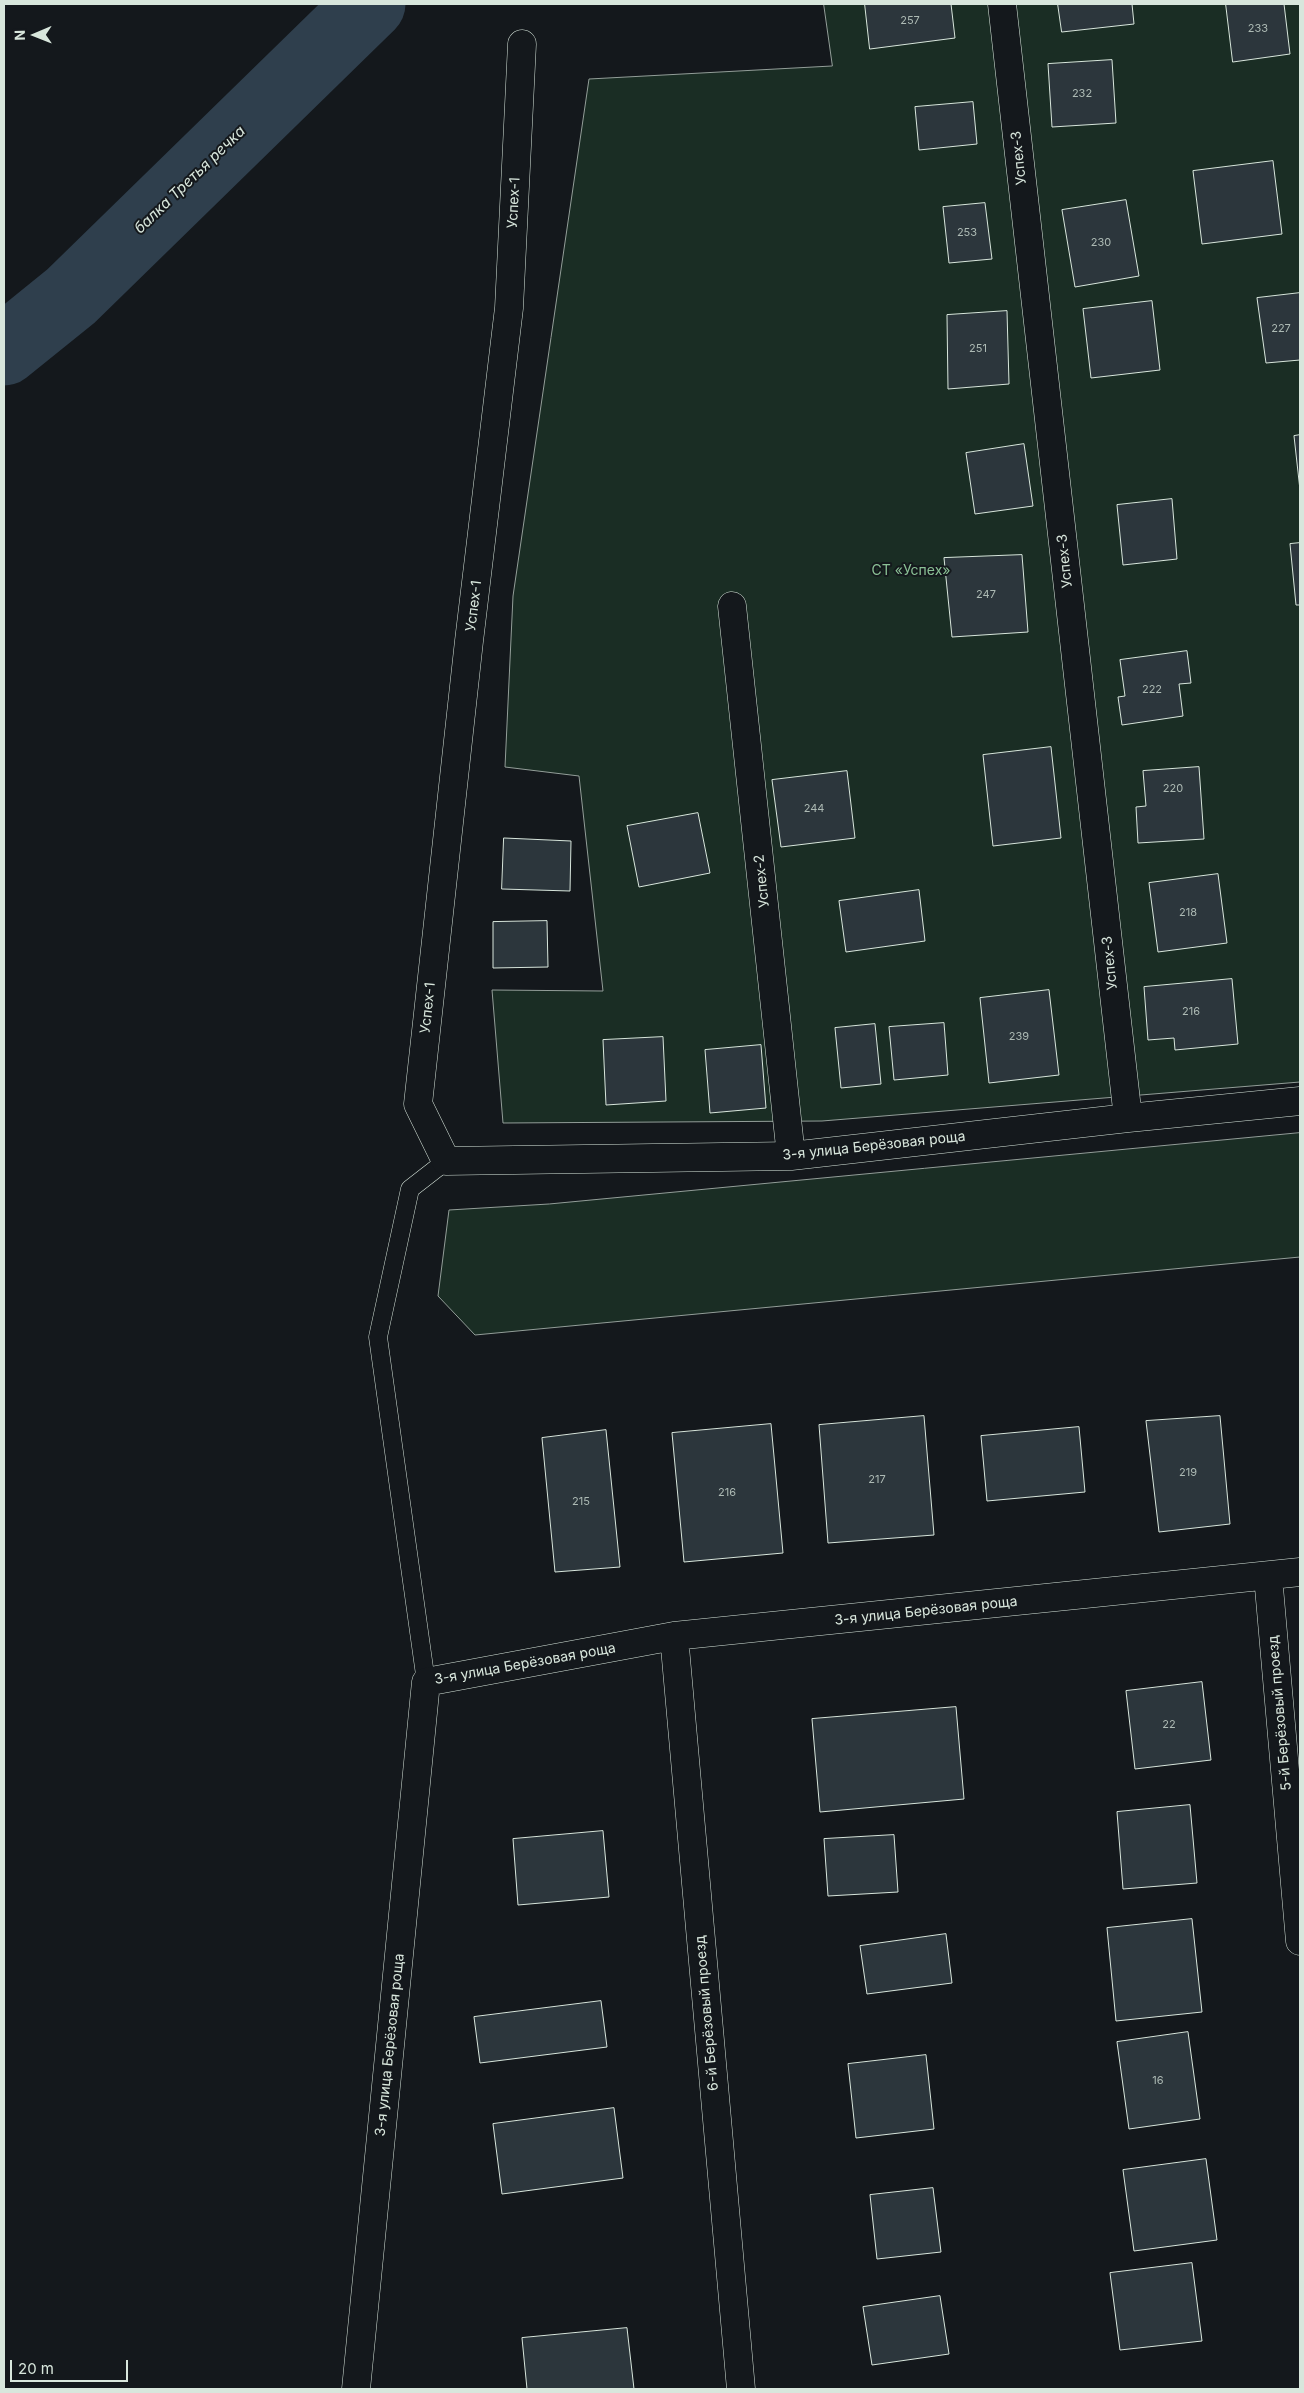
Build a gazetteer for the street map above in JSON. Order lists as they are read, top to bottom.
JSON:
{
  "streets": {
    "street": [
      "Успех-3",
      "Успех-1",
      "Успех-2",
      "3-я улица Берёзовая роща",
      "5-й Берёзовый проезд",
      "6-й Берёзовый проезд"
    ]
  },
  "crossings": [
    ["Успех-3", "3-я улица Берёзовая роща"],
    ["Успех-1", "3-я улица Берёзовая роща"],
    ["Успех-2", "3-я улица Берёзовая роща"],
    ["3-я улица Берёзовая роща", "5-й Берёзовый проезд"],
    ["3-я улица Берёзовая роща", "6-й Берёзовый проезд"]
  ],
  "water": ["балка Третья речка"],
  "parks": ["СТ «Успех»"],
  "house_numbers": [
    "257",
    "233",
    "232",
    "253",
    "230",
    "227",
    "251",
    "247",
    "222",
    "220",
    "244",
    "218",
    "216",
    "239",
    "219",
    "217",
    "216",
    "215",
    "22",
    "16"
  ],
  "scale_bar": "20 m",
  "north": "left"
}
